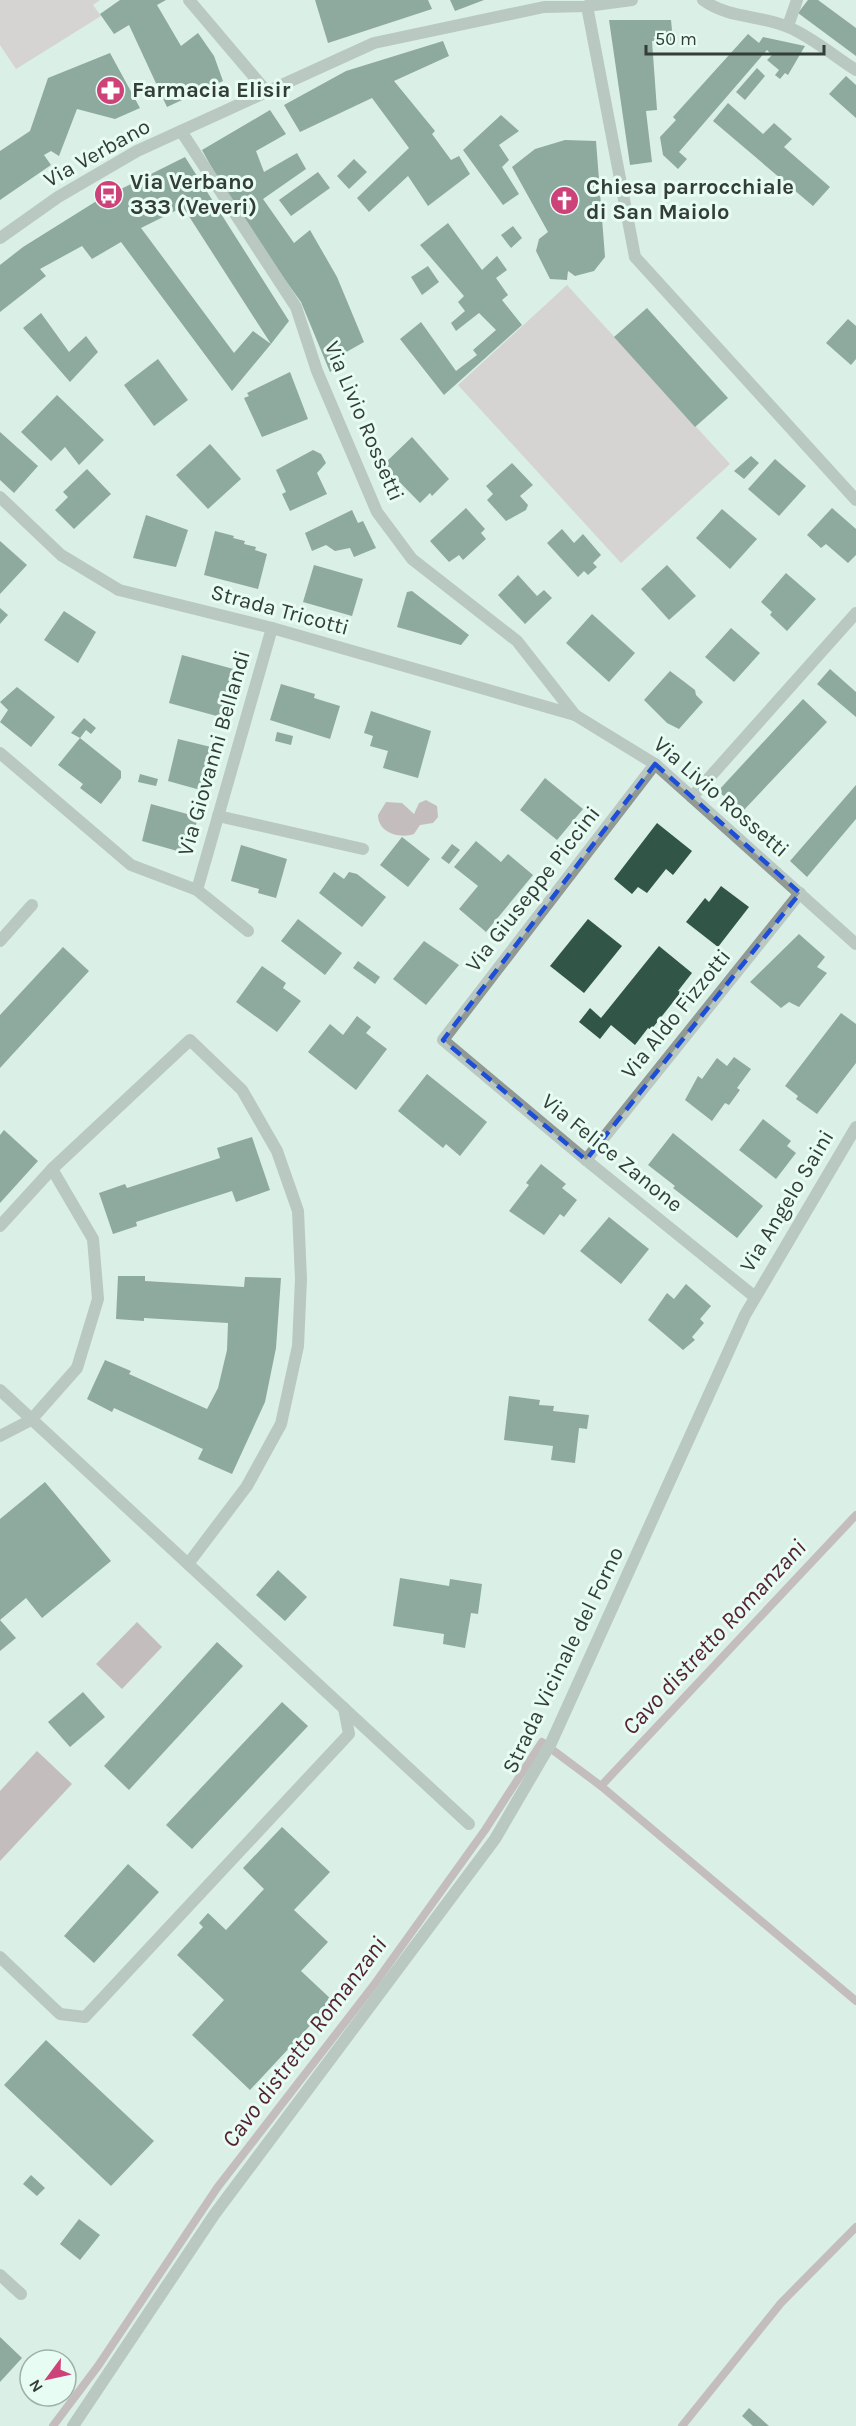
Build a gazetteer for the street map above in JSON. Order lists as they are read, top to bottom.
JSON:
{
  "streets": {
    "street": [
      "Via Verbano",
      "Via Livio Rossetti",
      "Strada Tricotti",
      "Via Giovanni Bellandi",
      "Via Giuseppe Piccini",
      "Via Aldo Fizzotti",
      "Via Felice Zanone",
      "Via Angelo Saini",
      "Strada Vicinale del Forno"
    ]
  },
  "crossings": [
    ["Via Verbano", "Via Livio Rossetti"],
    ["Via Livio Rossetti", "Strada Tricotti"],
    ["Via Livio Rossetti", "Via Giuseppe Piccini"],
    ["Via Livio Rossetti", "Via Aldo Fizzotti"],
    ["Strada Tricotti", "Via Giovanni Bellandi"],
    ["Via Giuseppe Piccini", "Via Felice Zanone"],
    ["Via Aldo Fizzotti", "Via Felice Zanone"],
    ["Via Felice Zanone", "Via Angelo Saini"],
    ["Via Felice Zanone", "Strada Vicinale del Forno"],
    ["Via Angelo Saini", "Strada Vicinale del Forno"]
  ],
  "water": ["Cavo distretto Romanzani"],
  "places": {
    "pharmacy": ["Farmacia Elisir"],
    "bus stop": ["Via Verbano 333 (Veveri)"],
    "church": ["Chiesa parrocchiale di San Maiolo"]
  },
  "scale_bar": "50 m",
  "north": "bottom left"
}
